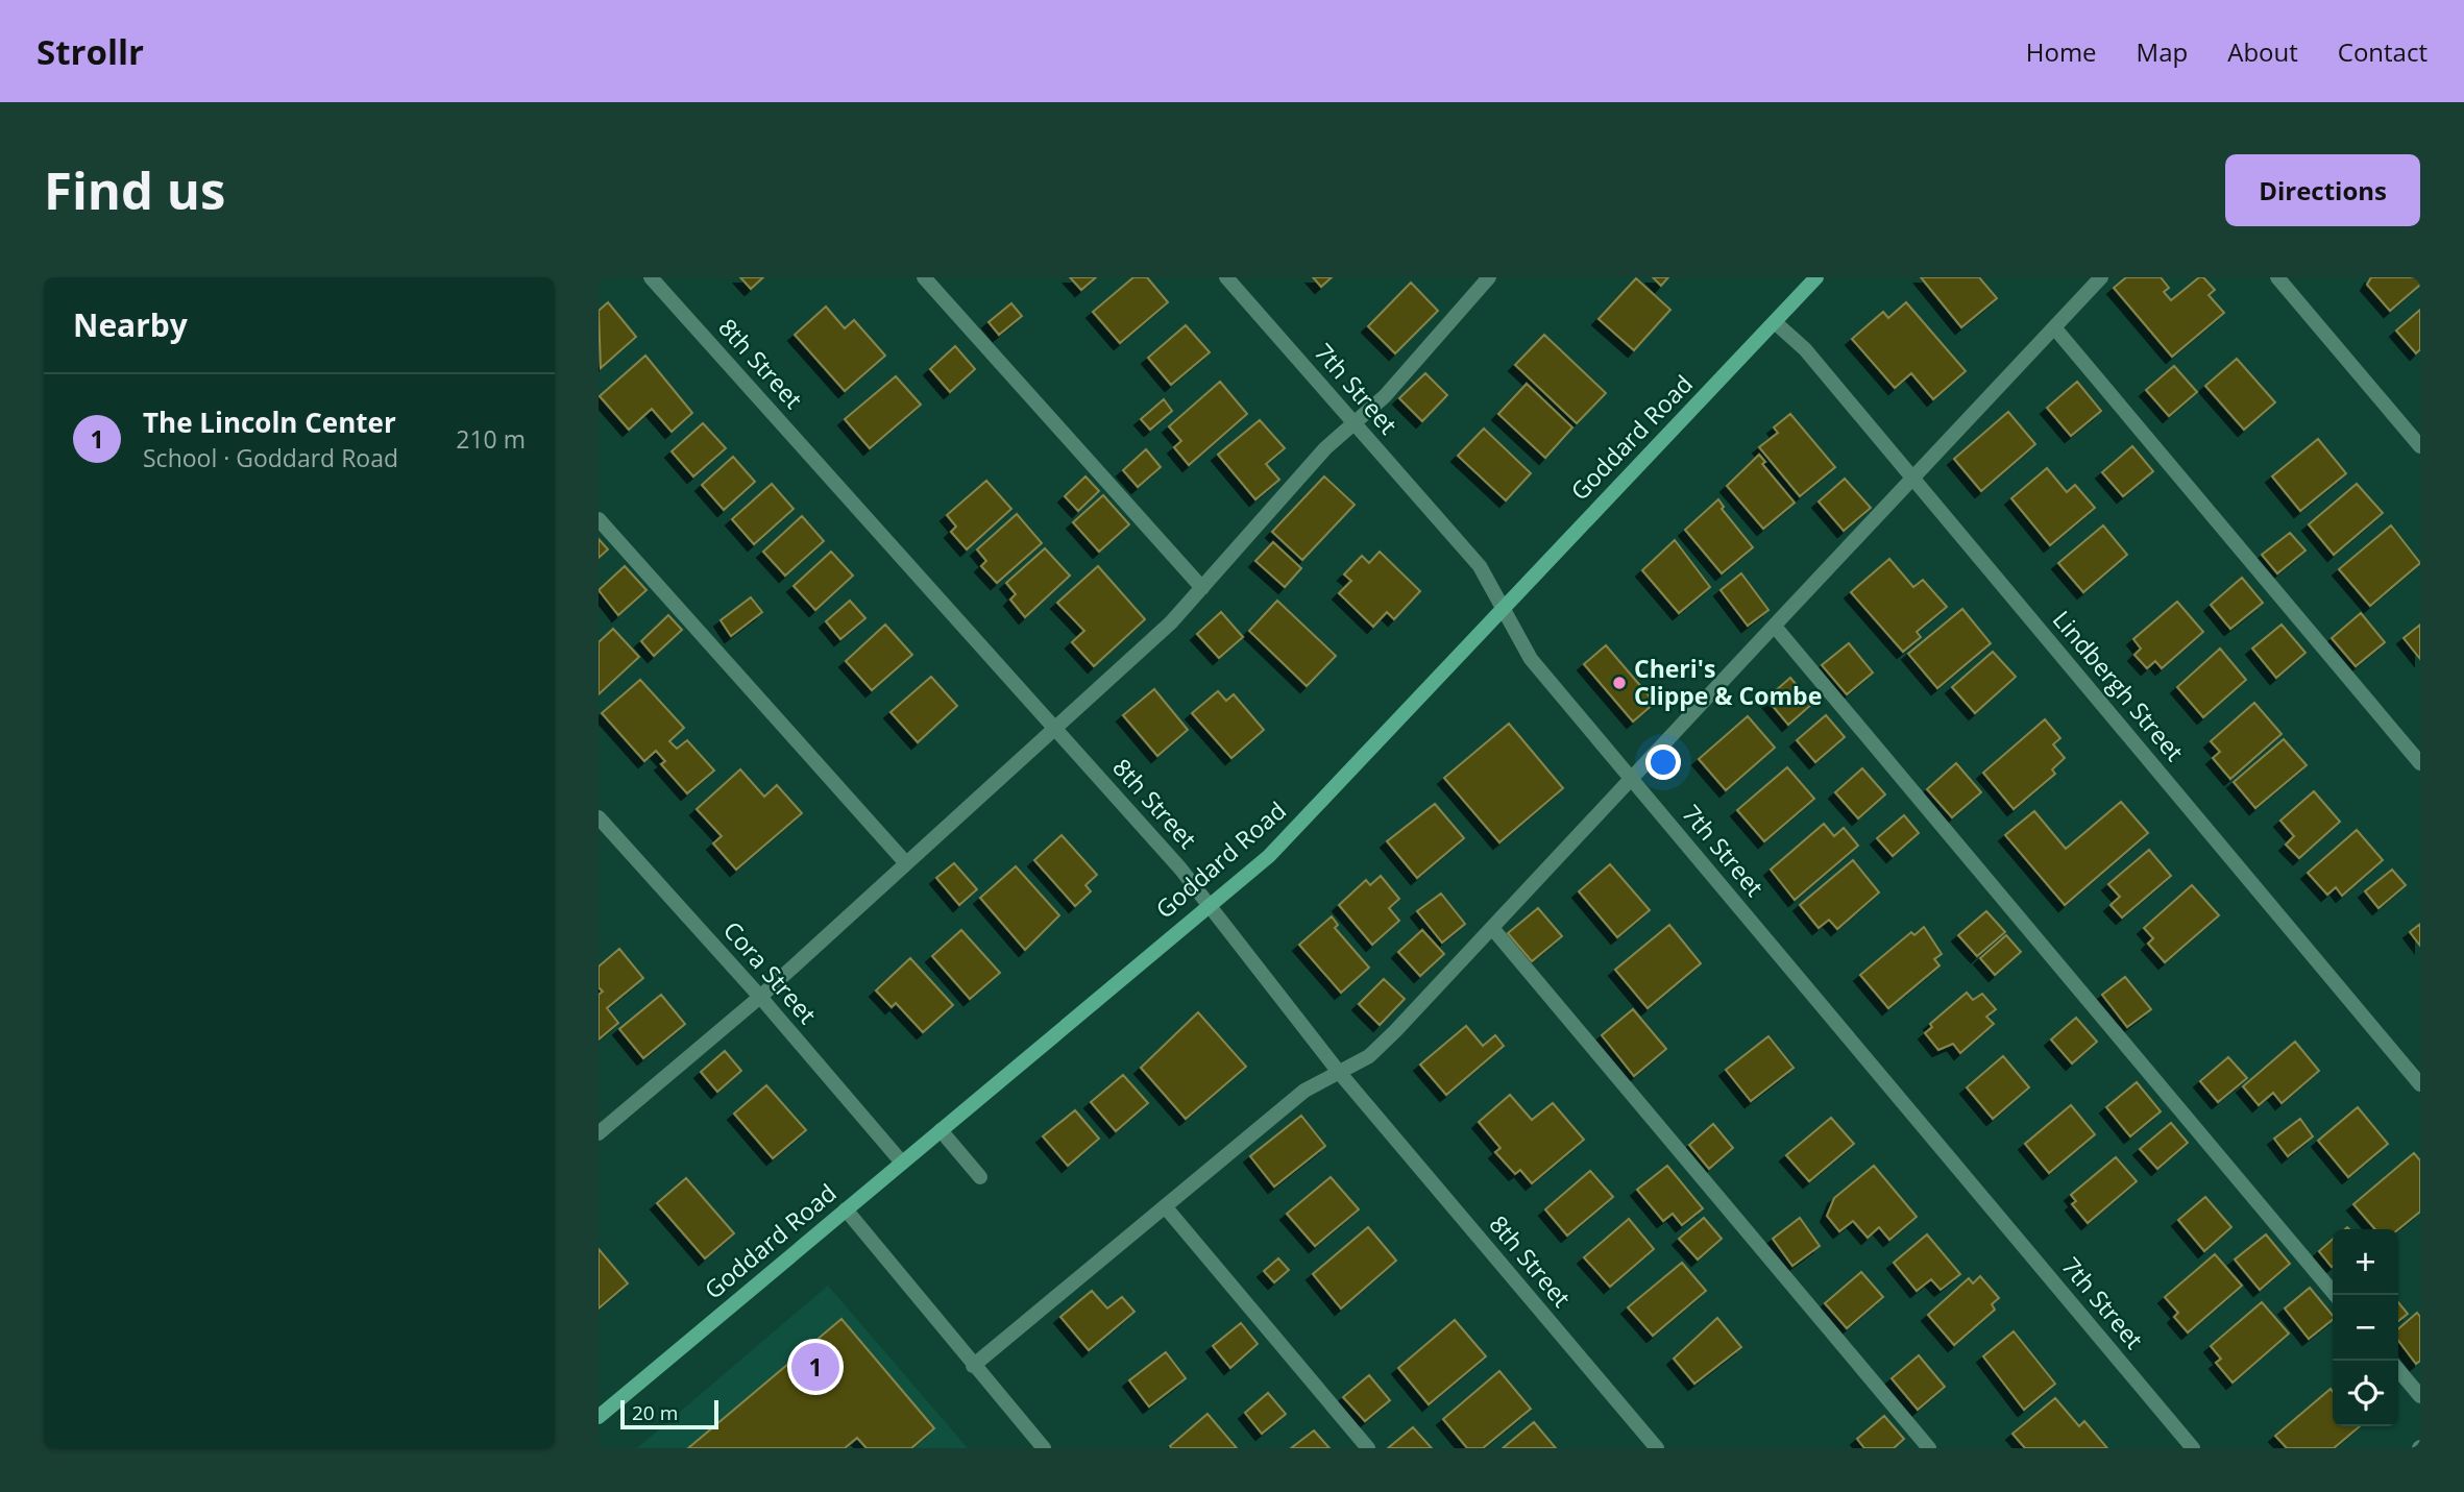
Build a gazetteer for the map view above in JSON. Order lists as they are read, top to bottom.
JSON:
{
  "streets": {
    "street": [
      "8th Street",
      "7th Street",
      "Goddard Road",
      "Lindbergh Street",
      "Cora Street"
    ]
  },
  "crossings": [
    ["8th Street", "Goddard Road"],
    ["7th Street", "Goddard Road"],
    ["Goddard Road", "Lindbergh Street"],
    ["Goddard Road", "Cora Street"]
  ],
  "places": ["Cheri's Clippe & Combe"],
  "scale_bar": "20 m",
  "page": {
    "header": "Strollr",
    "nav": [
      "Home",
      "Map",
      "About",
      "Contact"
    ],
    "buttons": "Directions",
    "title": "Find us",
    "heading": "Nearby",
    "list": [
      {
        "mark": "1",
        "name": "The Lincoln Center",
        "note": "School · Goddard Road",
        "value": "210 m"
      }
    ],
    "map_buttons": ["+", "−"],
    "pins": "1",
    "scale": "20 m"
  }
}
